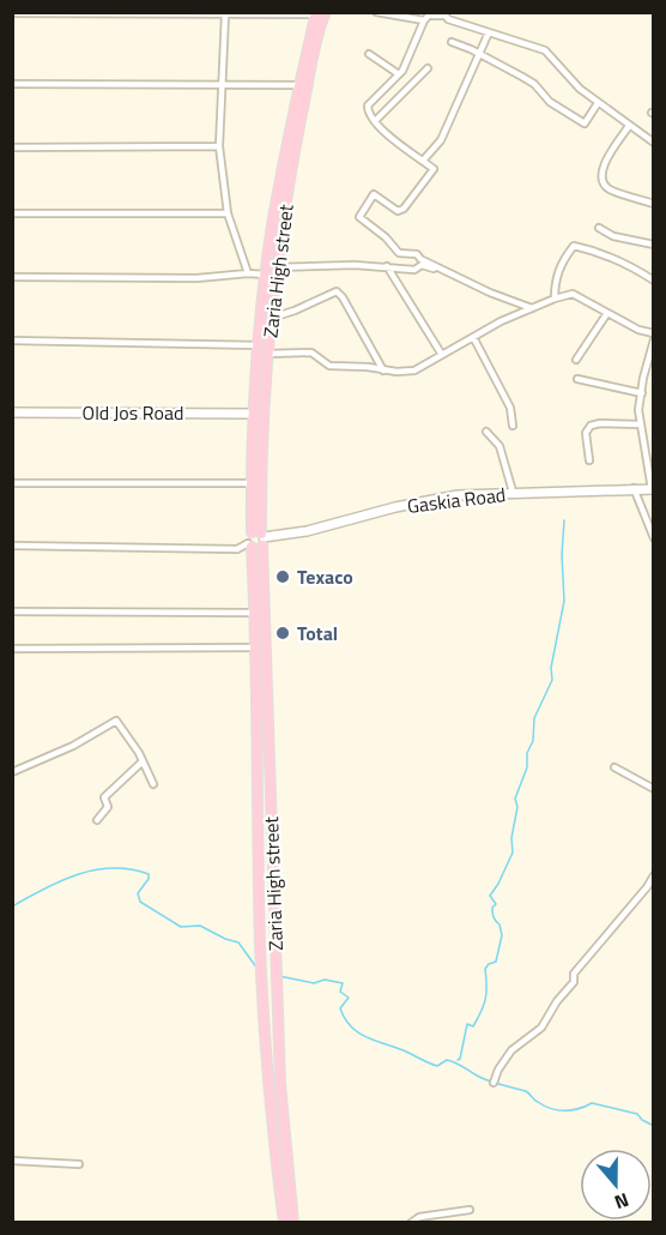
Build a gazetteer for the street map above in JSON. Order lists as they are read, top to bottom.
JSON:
{
  "streets": {
    "main road": ["Zaria High street", "Old Jos Road", "Gaskia Road"]
  },
  "crossings": [
    ["Zaria High street", "Old Jos Road"],
    ["Zaria High street", "Gaskia Road"]
  ],
  "places": ["Texaco", "Total"],
  "north": "bottom"
}
